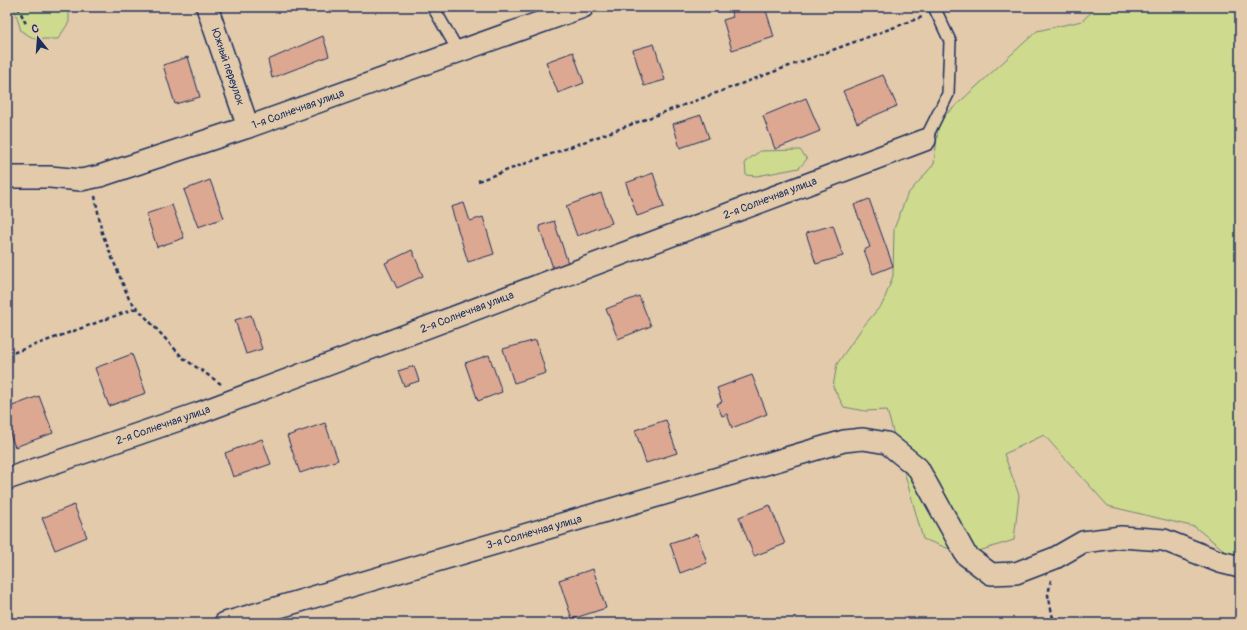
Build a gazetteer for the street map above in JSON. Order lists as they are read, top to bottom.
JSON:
{
  "streets": {
    "street": [
      "Южный переулок",
      "1-я Солнечная улица",
      "2-я Солнечная улица",
      "3-я Солнечная улица"
    ]
  },
  "crossings": [
    ["Южный переулок", "1-я Солнечная улица"]
  ],
  "north": "top"
}
